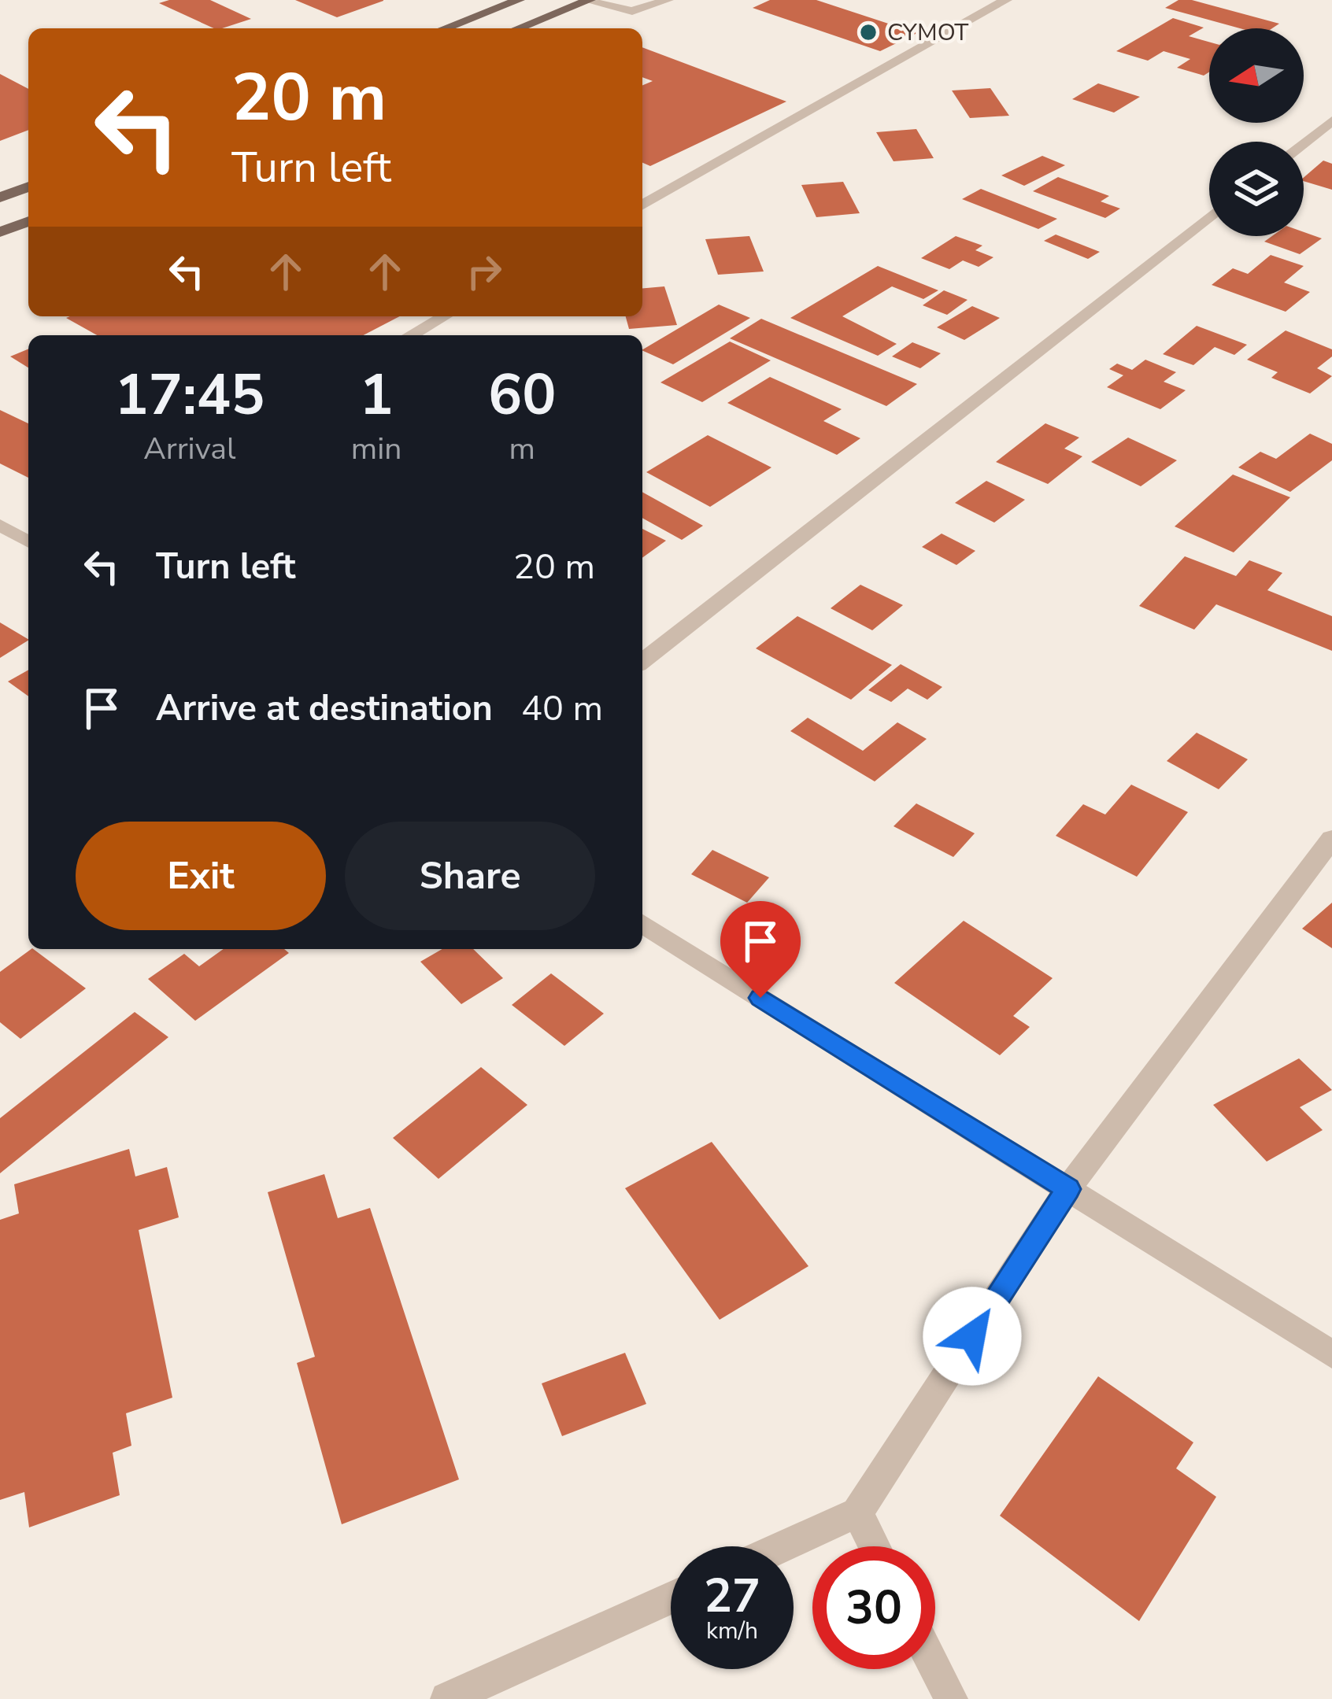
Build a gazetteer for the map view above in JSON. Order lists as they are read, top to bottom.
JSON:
{
  "places": ["CYMOT"],
  "north": "left",
  "page": {
    "turn": ["20 m", "Turn left"],
    "eta": [
      "17:45",
      "Arrival",
      "1",
      "min",
      "60",
      "m"
    ],
    "list": [
      {
        "name": "Turn left",
        "value": "20 m"
      },
      {
        "name": "Arrive at destination",
        "value": "40 m"
      }
    ],
    "buttons": ["Exit", "Share"],
    "speed": "27 km/h",
    "limit": "30"
  }
}
